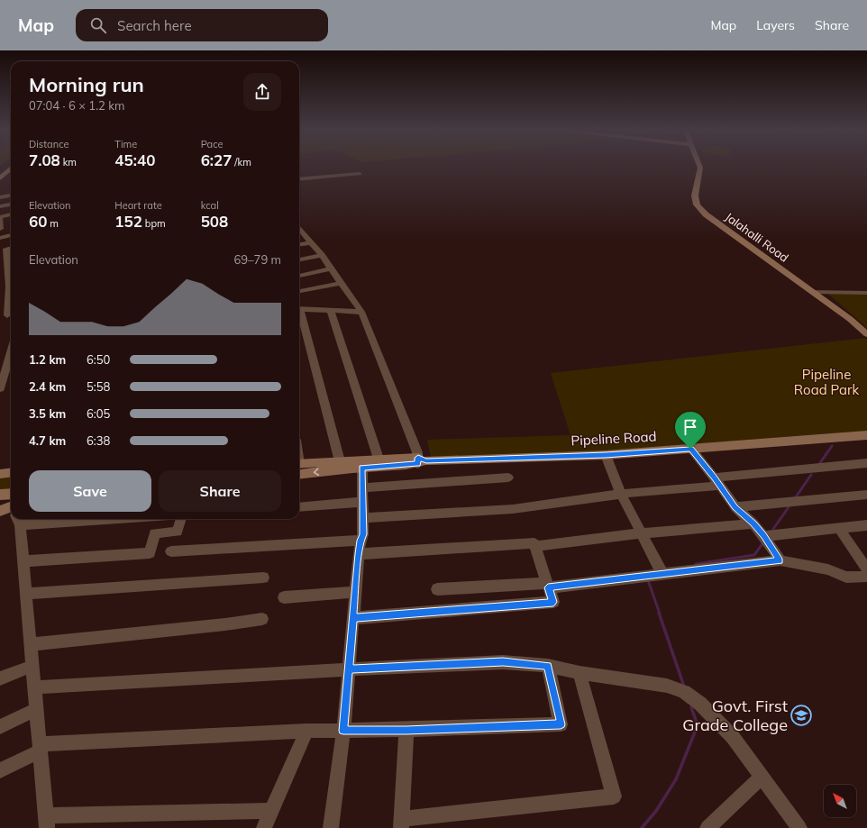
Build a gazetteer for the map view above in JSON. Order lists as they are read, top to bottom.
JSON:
{
  "streets": {
    "main road": ["Jalahalli Road", "Pipeline Road"]
  },
  "parks": ["Pipeline Road Park"],
  "places": {
    "school or university": ["Govt. First Grade College"]
  },
  "north": "top left",
  "page": {
    "header": "Map",
    "search": "Search here",
    "nav": ["Map", "Layers", "Share"],
    "heading": ["Morning run", "07:04 · 6 × 1.2 km"],
    "stats": [
      ["Distance", "7.08 km"],
      ["Time", "45:40"],
      ["Pace", "6:27 /km"],
      ["Elevation", "60 m"],
      ["Heart rate", "152 bpm"],
      ["kcal", "508"]
    ],
    "chart": ["Elevation", "69–79 m"],
    "list": [
      {
        "name": "1.2 km",
        "note": "6:50"
      },
      {
        "name": "2.4 km",
        "note": "5:58"
      },
      {
        "name": "3.5 km",
        "note": "6:05"
      },
      {
        "name": "4.7 km",
        "note": "6:38"
      }
    ],
    "buttons": ["Save", "Share"]
  }
}
